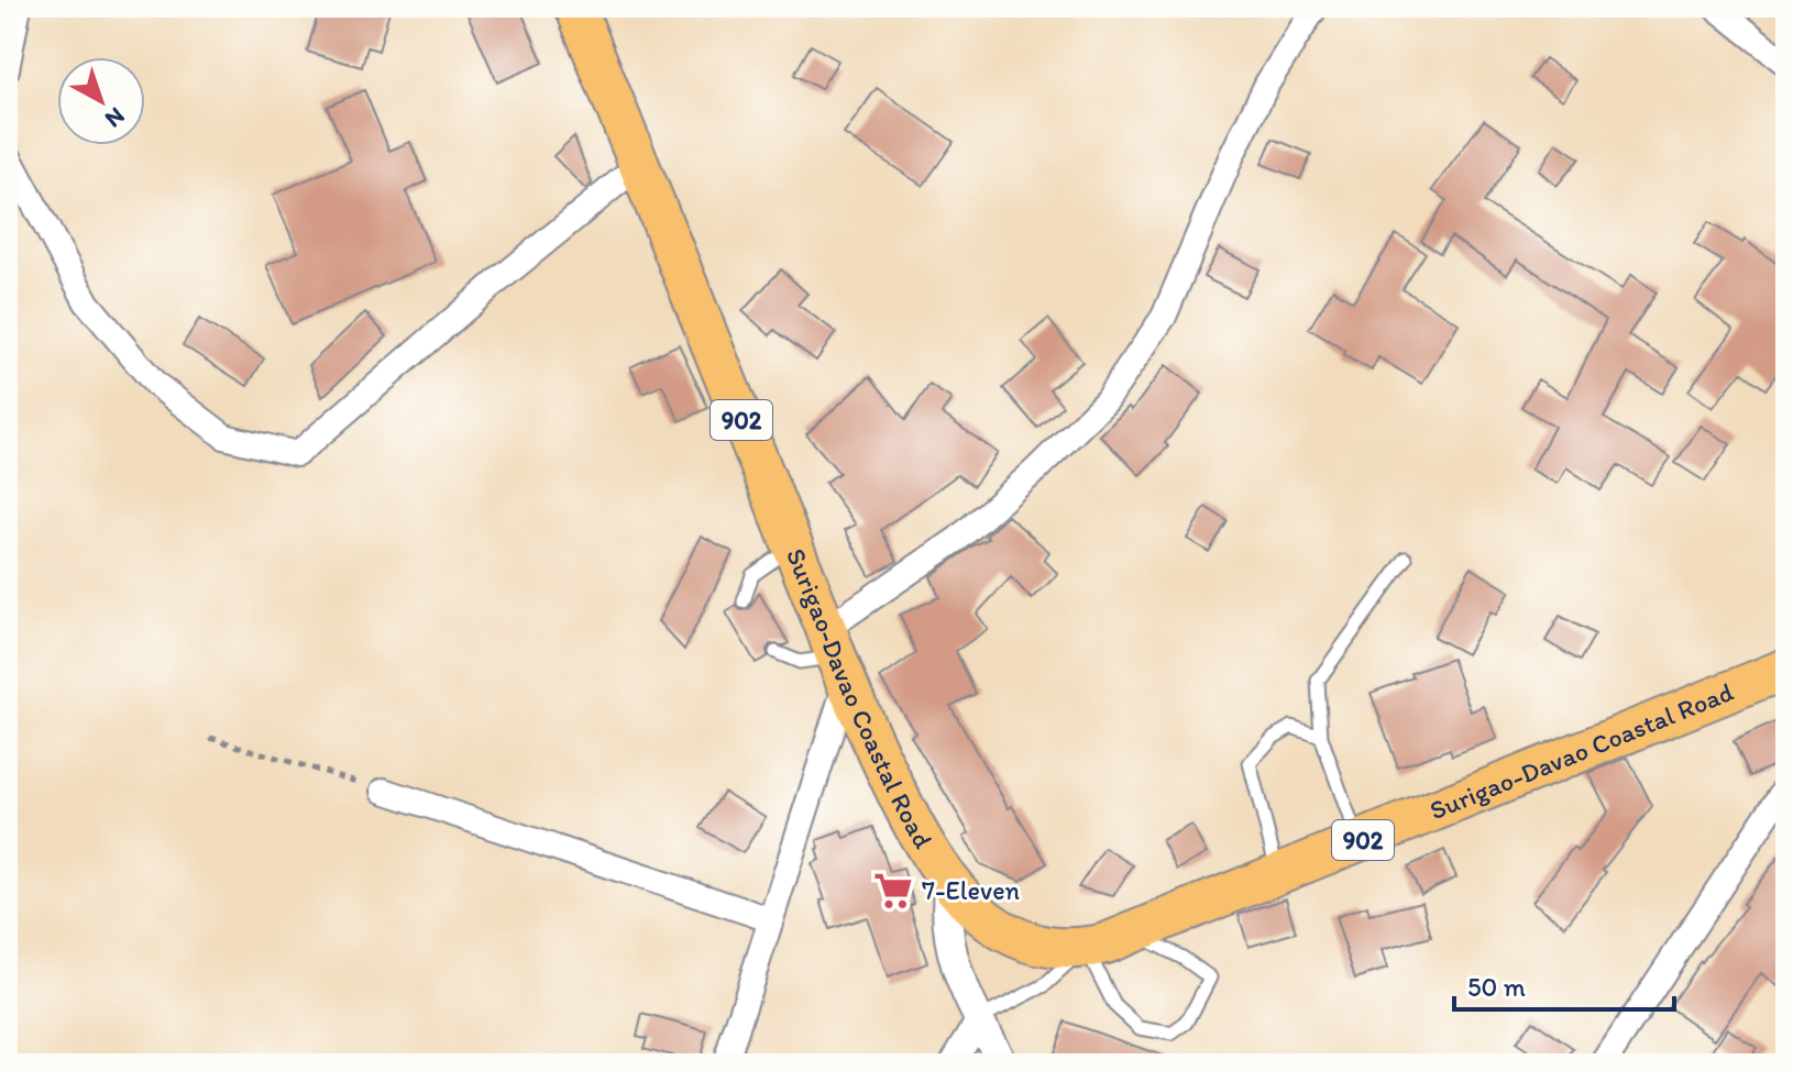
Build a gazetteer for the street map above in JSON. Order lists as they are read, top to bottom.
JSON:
{
  "streets": {
    "highway": ["902", "Surigao-Davao Coastal Road"]
  },
  "places": {
    "supermarket": ["7-Eleven"]
  },
  "scale_bar": "50 m",
  "north": "bottom right"
}
